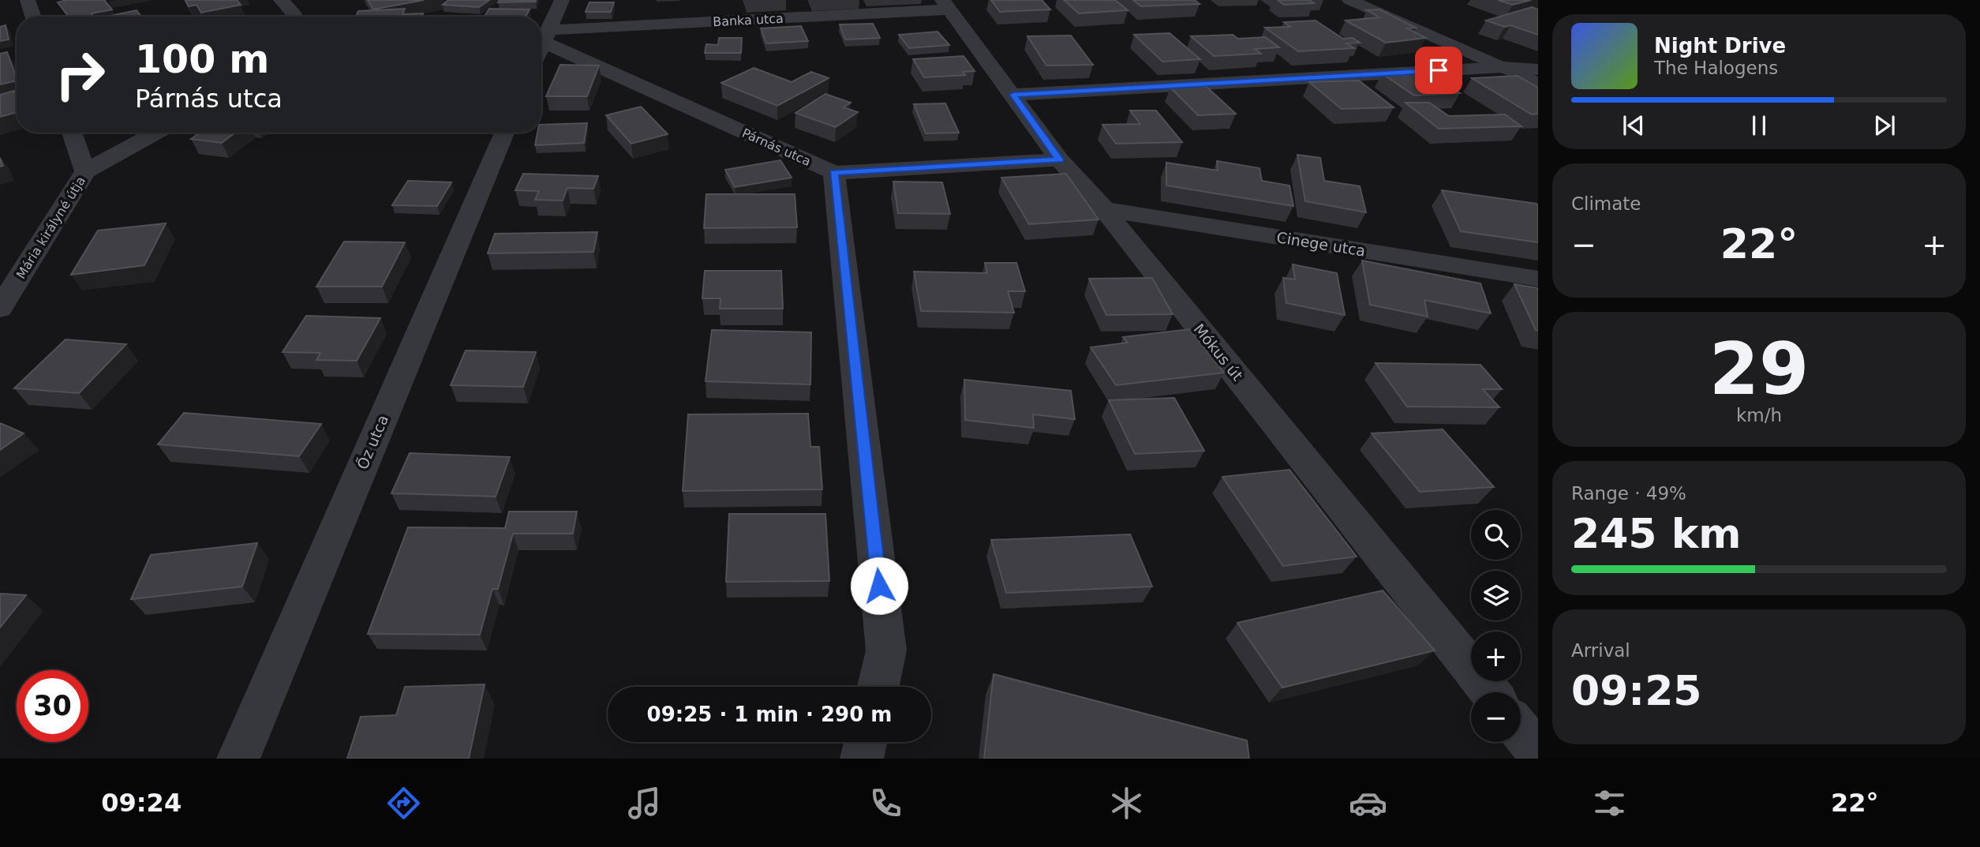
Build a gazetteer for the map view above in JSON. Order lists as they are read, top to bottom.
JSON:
{
  "streets": {
    "street": [
      "Banka utca",
      "Párnás utca",
      "Mária királyné útja",
      "Cinege utca",
      "Mókus út",
      "Őz utca"
    ]
  },
  "crossings": [
    ["Banka utca", "Párnás utca"],
    ["Banka utca", "Mókus út"],
    ["Párnás utca", "Mókus út"],
    ["Cinege utca", "Mókus út"]
  ],
  "page": {
    "turn": ["100 m", "Párnás utca"],
    "song": ["Night Drive", "The Halogens"],
    "tile": [
      "Climate",
      ["29", "km/h"],
      ["Range · 49%", "245 km"],
      ["Arrival", "09:25"]
    ],
    "heat": ["−", "22°", "+"],
    "map_buttons": ["+", "−"],
    "limit": "30",
    "trip": "09:25 · 1 min · 290 m",
    "tabs": ["09:24", "22°"]
  }
}
